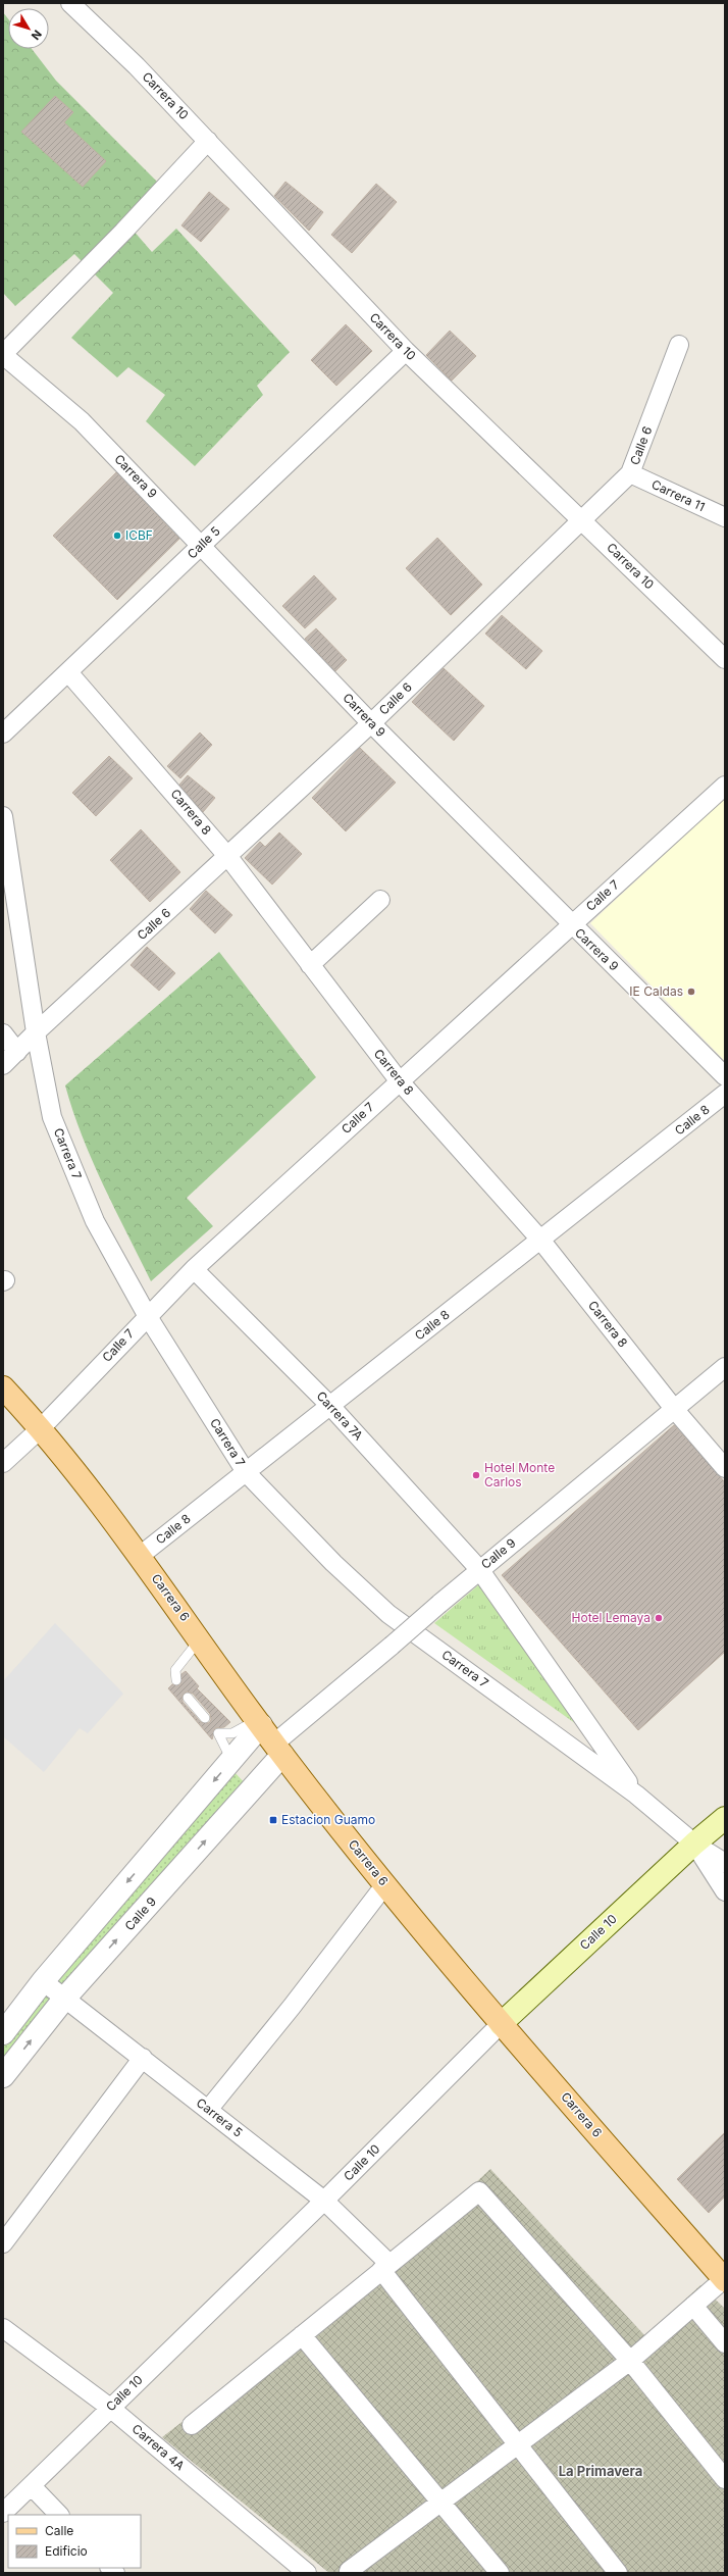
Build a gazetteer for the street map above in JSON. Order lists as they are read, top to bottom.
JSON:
{
  "streets": {
    "main road": ["Carrera 6", "Calle 10"],
    "street": [
      "Carrera 10",
      "Calle 6",
      "Carrera 9",
      "Carrera 11",
      "Calle 5",
      "Carrera 8",
      "Calle 7",
      "Calle 8",
      "Carrera 7",
      "Carrera 7A",
      "Calle 9",
      "Carrera 5",
      "Carrera 4A"
    ]
  },
  "crossings": [
    ["Carrera 10", "Calle 6"],
    ["Carrera 10", "Calle 5"],
    ["Calle 6", "Carrera 9"],
    ["Calle 6", "Carrera 11"],
    ["Calle 6", "Carrera 8"],
    ["Calle 6", "Carrera 7"],
    ["Carrera 9", "Calle 5"],
    ["Carrera 9", "Calle 7"],
    ["Calle 5", "Carrera 8"],
    ["Carrera 8", "Calle 7"],
    ["Carrera 8", "Calle 8"],
    ["Carrera 8", "Calle 9"],
    ["Calle 7", "Carrera 7"],
    ["Calle 7", "Carrera 7A"],
    ["Calle 7", "Carrera 6"],
    ["Calle 8", "Carrera 7"],
    ["Calle 8", "Carrera 7A"],
    ["Calle 8", "Carrera 6"],
    ["Carrera 7", "Carrera 7A"],
    ["Carrera 7", "Calle 10"],
    ["Carrera 7A", "Calle 9"],
    ["Calle 9", "Carrera 6"],
    ["Calle 9", "Carrera 5"],
    ["Carrera 6", "Calle 10"],
    ["Calle 10", "Carrera 5"],
    ["Calle 10", "Carrera 4A"]
  ],
  "districts": ["La Primavera"],
  "places": {
    "other": [
      "ICBF",
      "IE Caldas",
      "Hotel Monte Carlos",
      "Hotel Lemaya"
    ],
    "transit": ["Estacion Guamo"]
  },
  "legend": ["Calle", "Edificio"],
  "north": "bottom right"
}
